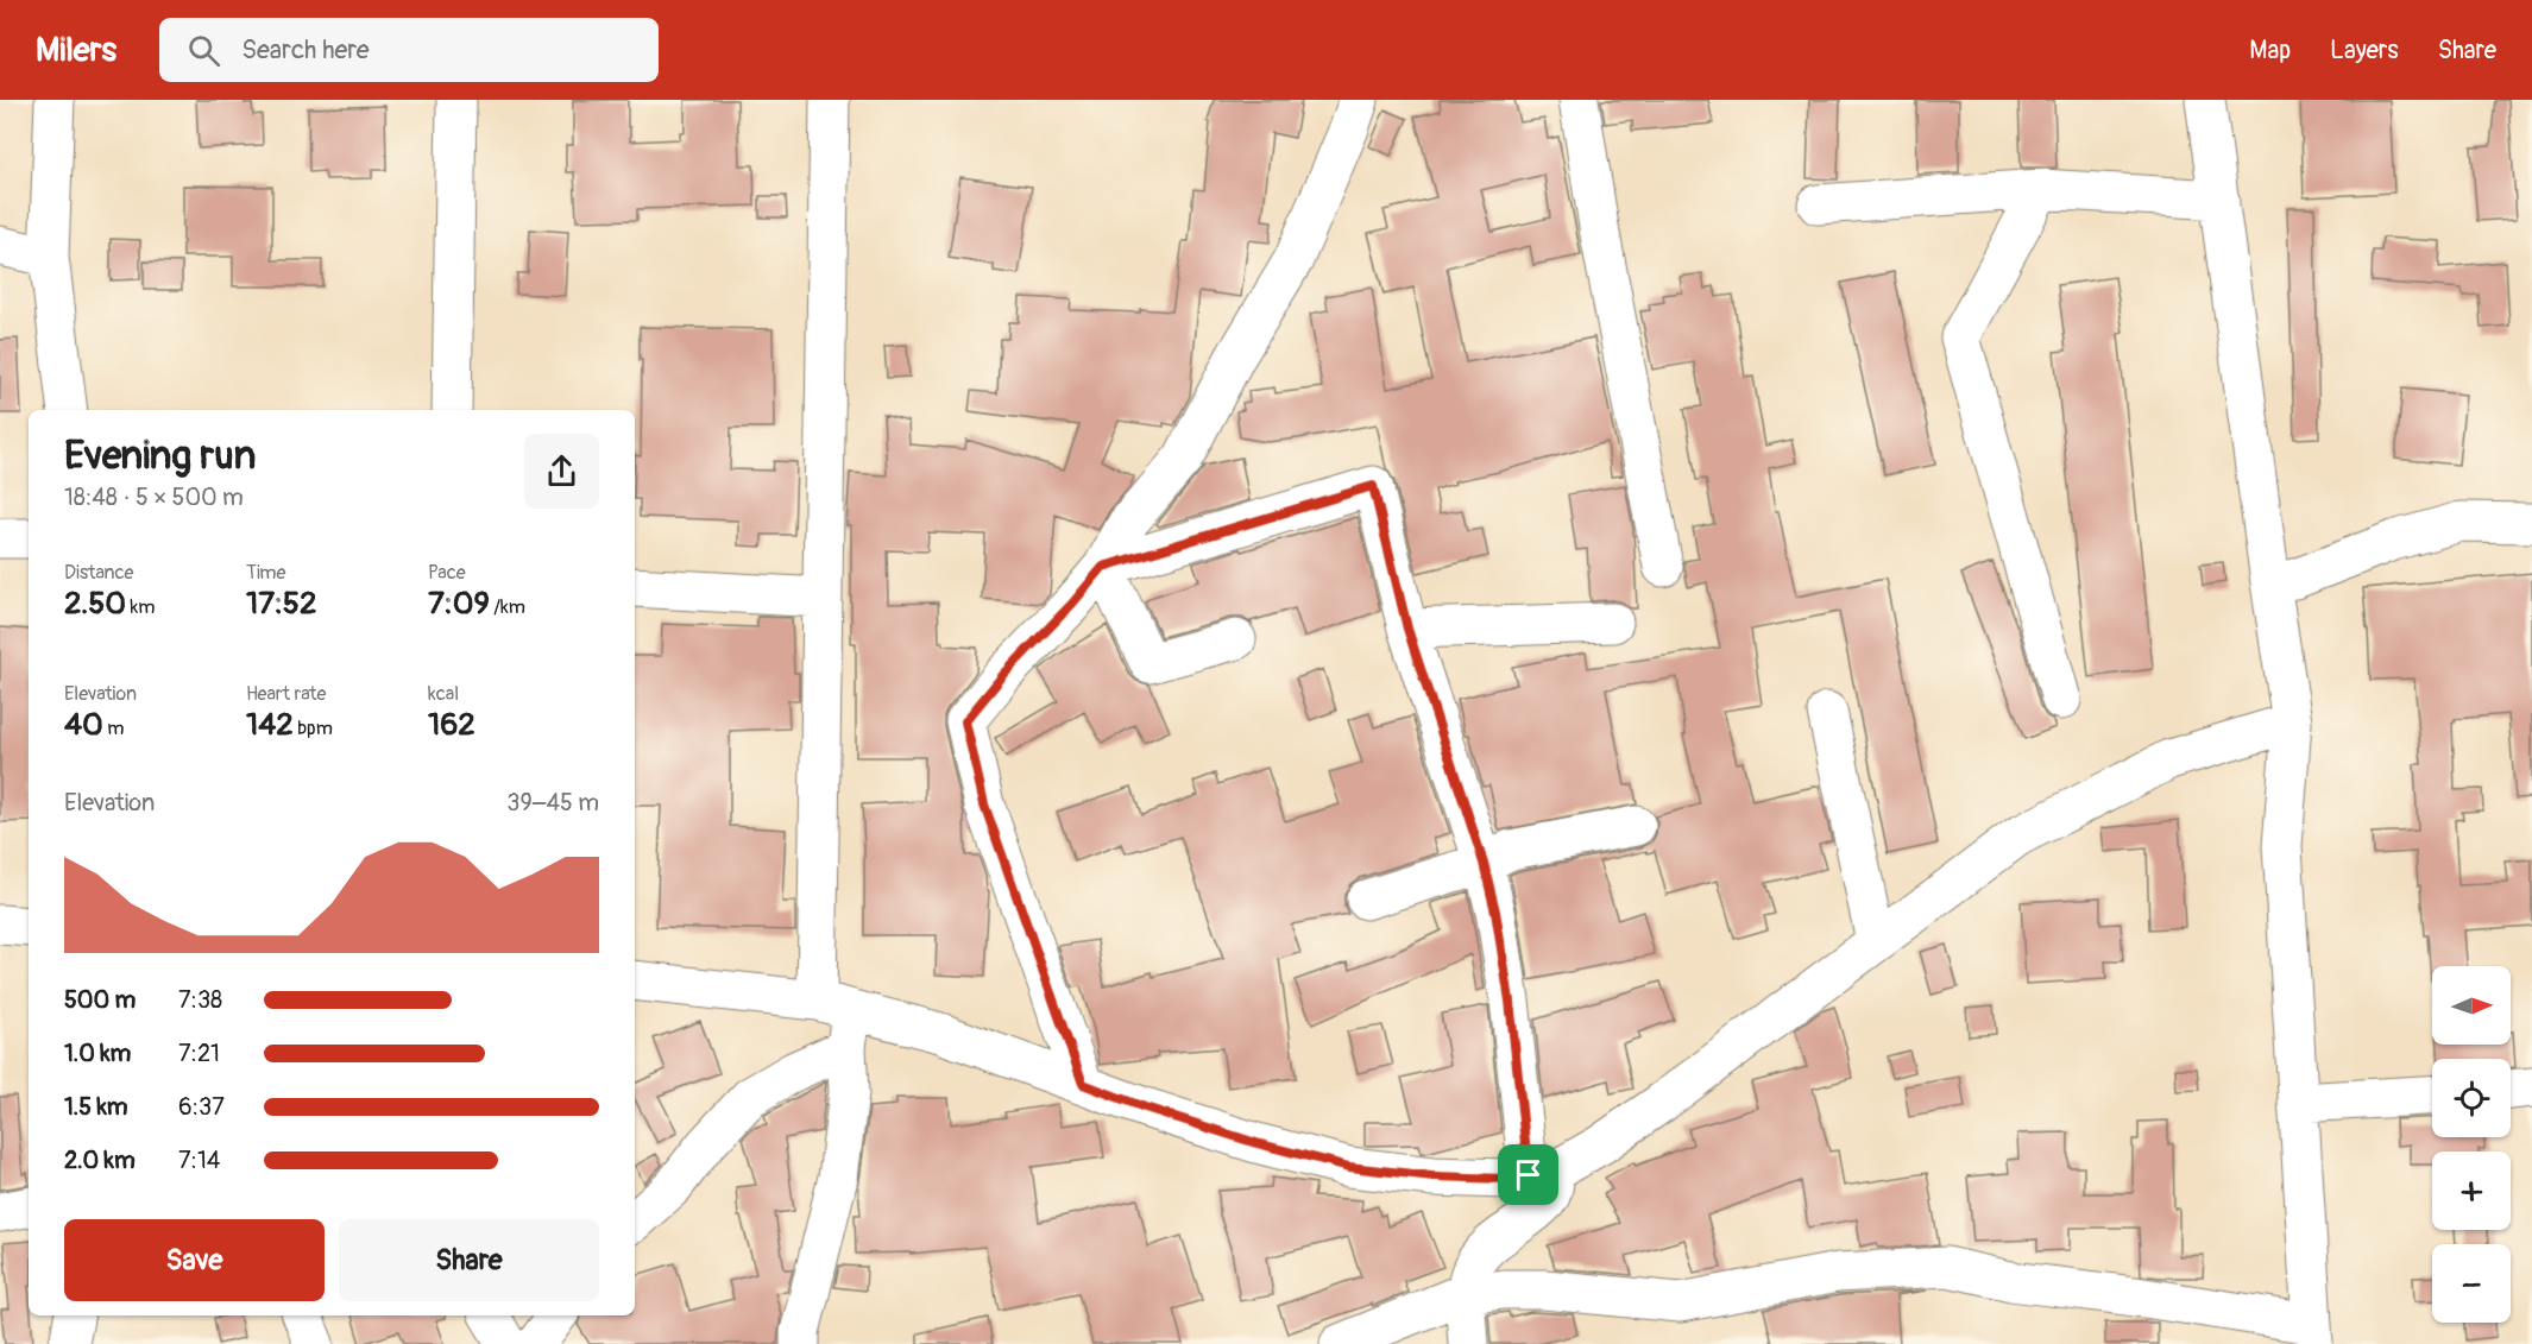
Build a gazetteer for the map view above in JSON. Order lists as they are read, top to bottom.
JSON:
{
  "north": "right",
  "page": {
    "header": "Milers",
    "search": "Search here",
    "nav": ["Map", "Layers", "Share"],
    "heading": ["Evening run", "18:48 · 5 × 500 m"],
    "stats": [
      ["Distance", "2.50 km"],
      ["Time", "17:52"],
      ["Pace", "7:09 /km"],
      ["Elevation", "40 m"],
      ["Heart rate", "142 bpm"],
      ["kcal", "162"]
    ],
    "chart": ["Elevation", "39–45 m"],
    "map_buttons": ["+", "−"],
    "list": [
      {
        "name": "500 m",
        "note": "7:38"
      },
      {
        "name": "1.0 km",
        "note": "7:21"
      },
      {
        "name": "1.5 km",
        "note": "6:37"
      },
      {
        "name": "2.0 km",
        "note": "7:14"
      }
    ],
    "buttons": ["Save", "Share"]
  }
}
